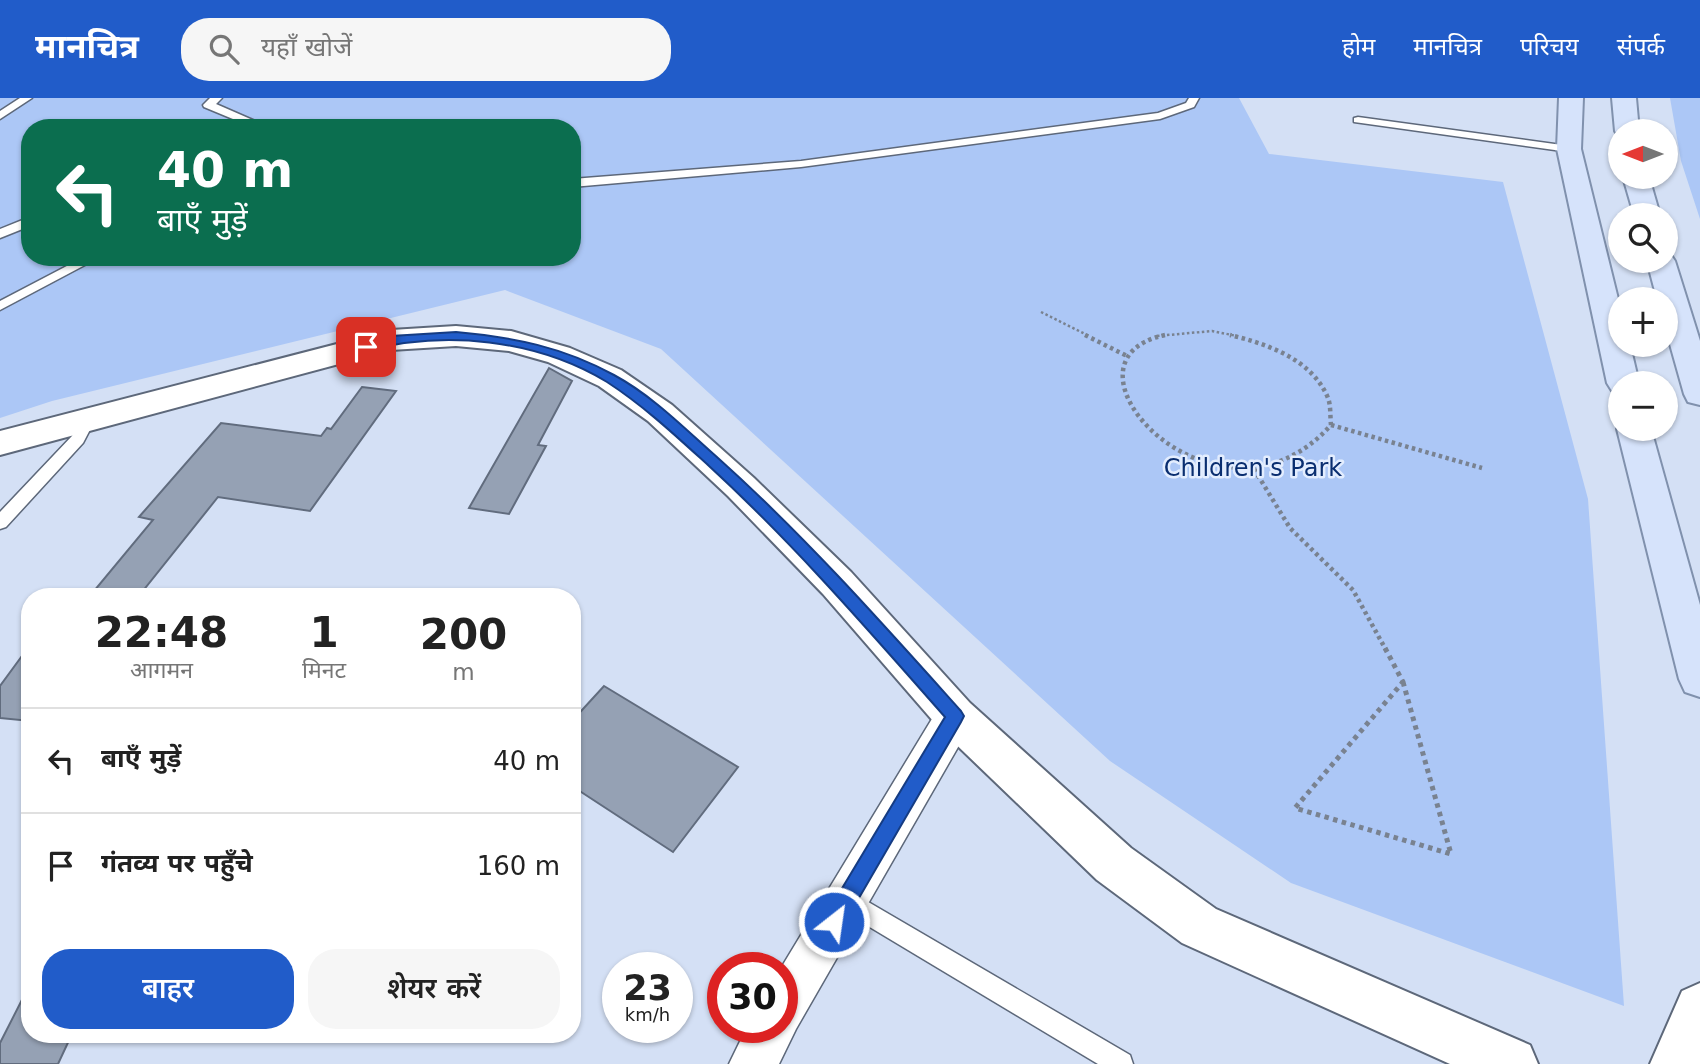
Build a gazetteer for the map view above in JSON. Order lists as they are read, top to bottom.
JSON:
{
  "parks": ["Children's Park"],
  "north": "left",
  "page": {
    "header": "मानचित्र",
    "search": "यहाँ खोजें",
    "nav": [
      "होम",
      "मानचित्र",
      "परिचय",
      "संपर्क"
    ],
    "map_buttons": ["+", "−"],
    "turn": ["40 m", "बाएँ मुड़ें"],
    "eta": [
      "22:48",
      "आगमन",
      "1",
      "मिनट",
      "200",
      "m"
    ],
    "list": [
      {
        "name": "बाएँ मुड़ें",
        "value": "40 m"
      },
      {
        "name": "गंतव्य पर पहुँचे",
        "value": "160 m"
      }
    ],
    "buttons": ["बाहर", "शेयर करें"],
    "speed": "23 km/h",
    "limit": "30"
  }
}
